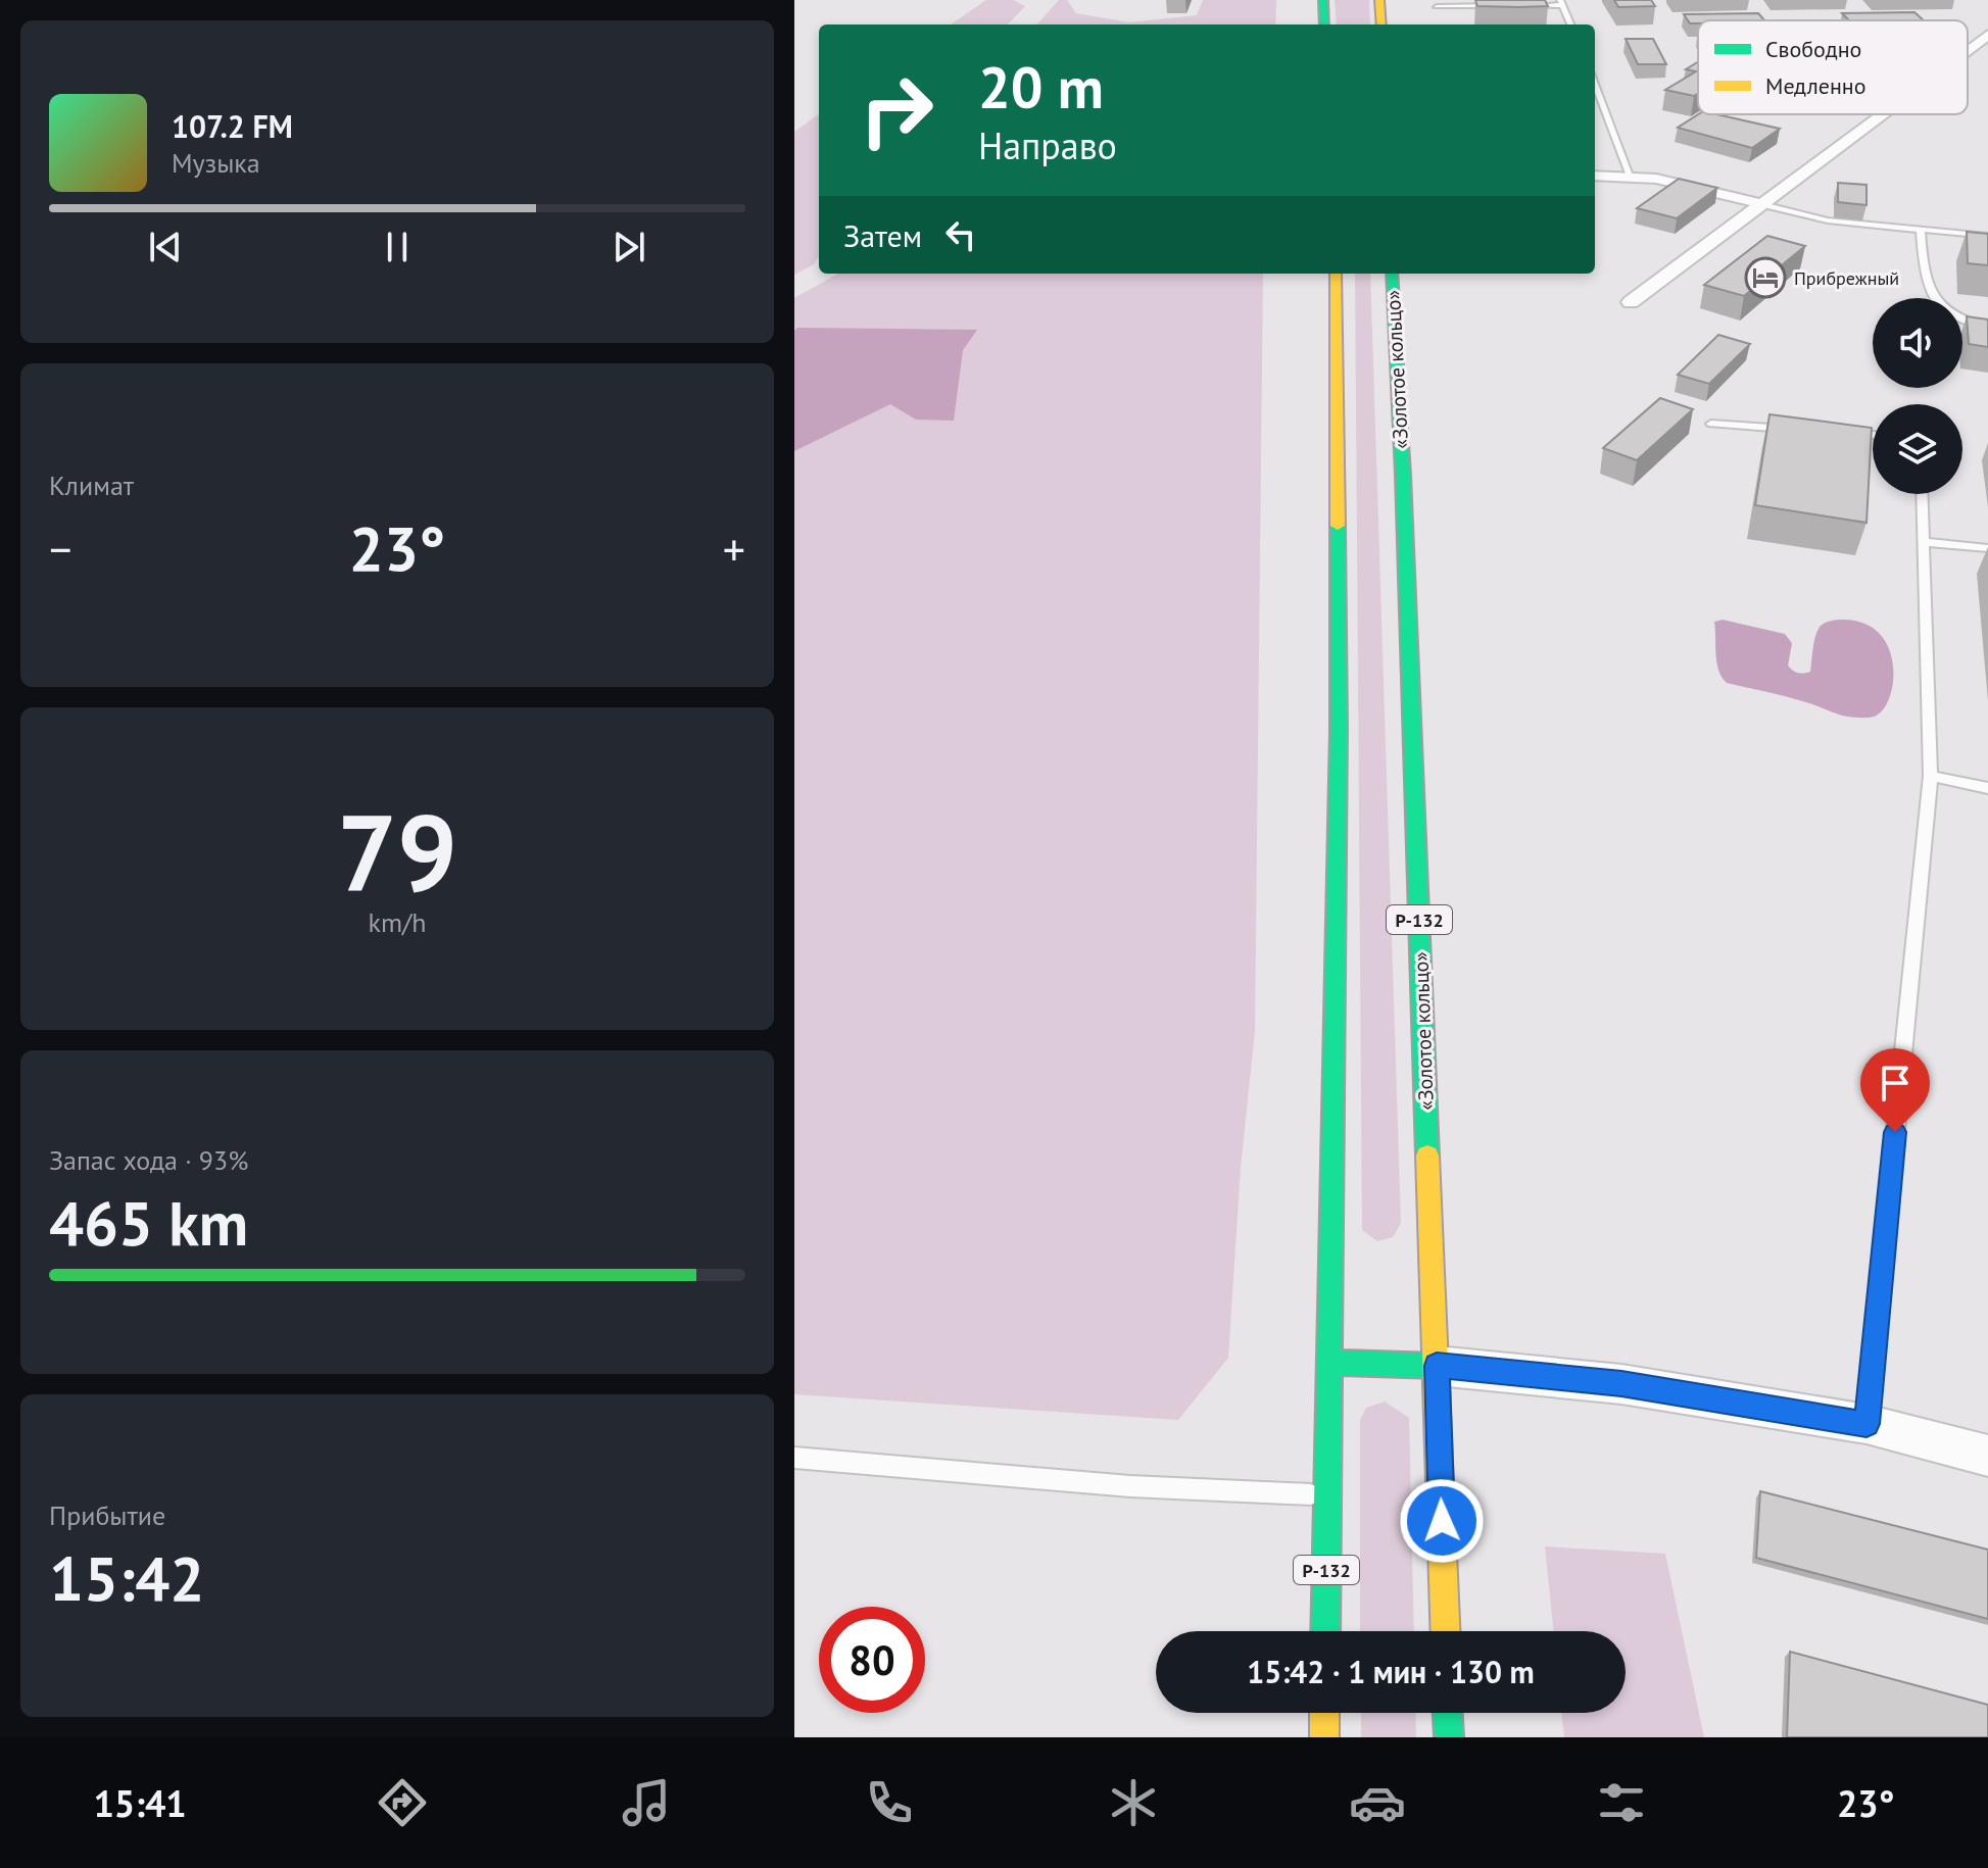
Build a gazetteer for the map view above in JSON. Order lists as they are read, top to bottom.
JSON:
{
  "streets": {
    "highway": ["«Золотое кольцо»", "Р-132"]
  },
  "places": {
    "hotel": ["Прибрежный"]
  },
  "legend": ["Свободно", "Медленно"],
  "page": {
    "turn": ["20 m", "Направо"],
    "song": ["107.2 FM", "Музыка"],
    "then": "Затем",
    "tile": [
      "Климат",
      ["79", "km/h"],
      ["Запас хода · 93%", "465 km"],
      ["Прибытие", "15:42"]
    ],
    "heat": ["−", "23°", "+"],
    "limit": "80",
    "trip": "15:42 · 1 мин · 130 m",
    "tabs": ["15:41", "23°"]
  }
}
